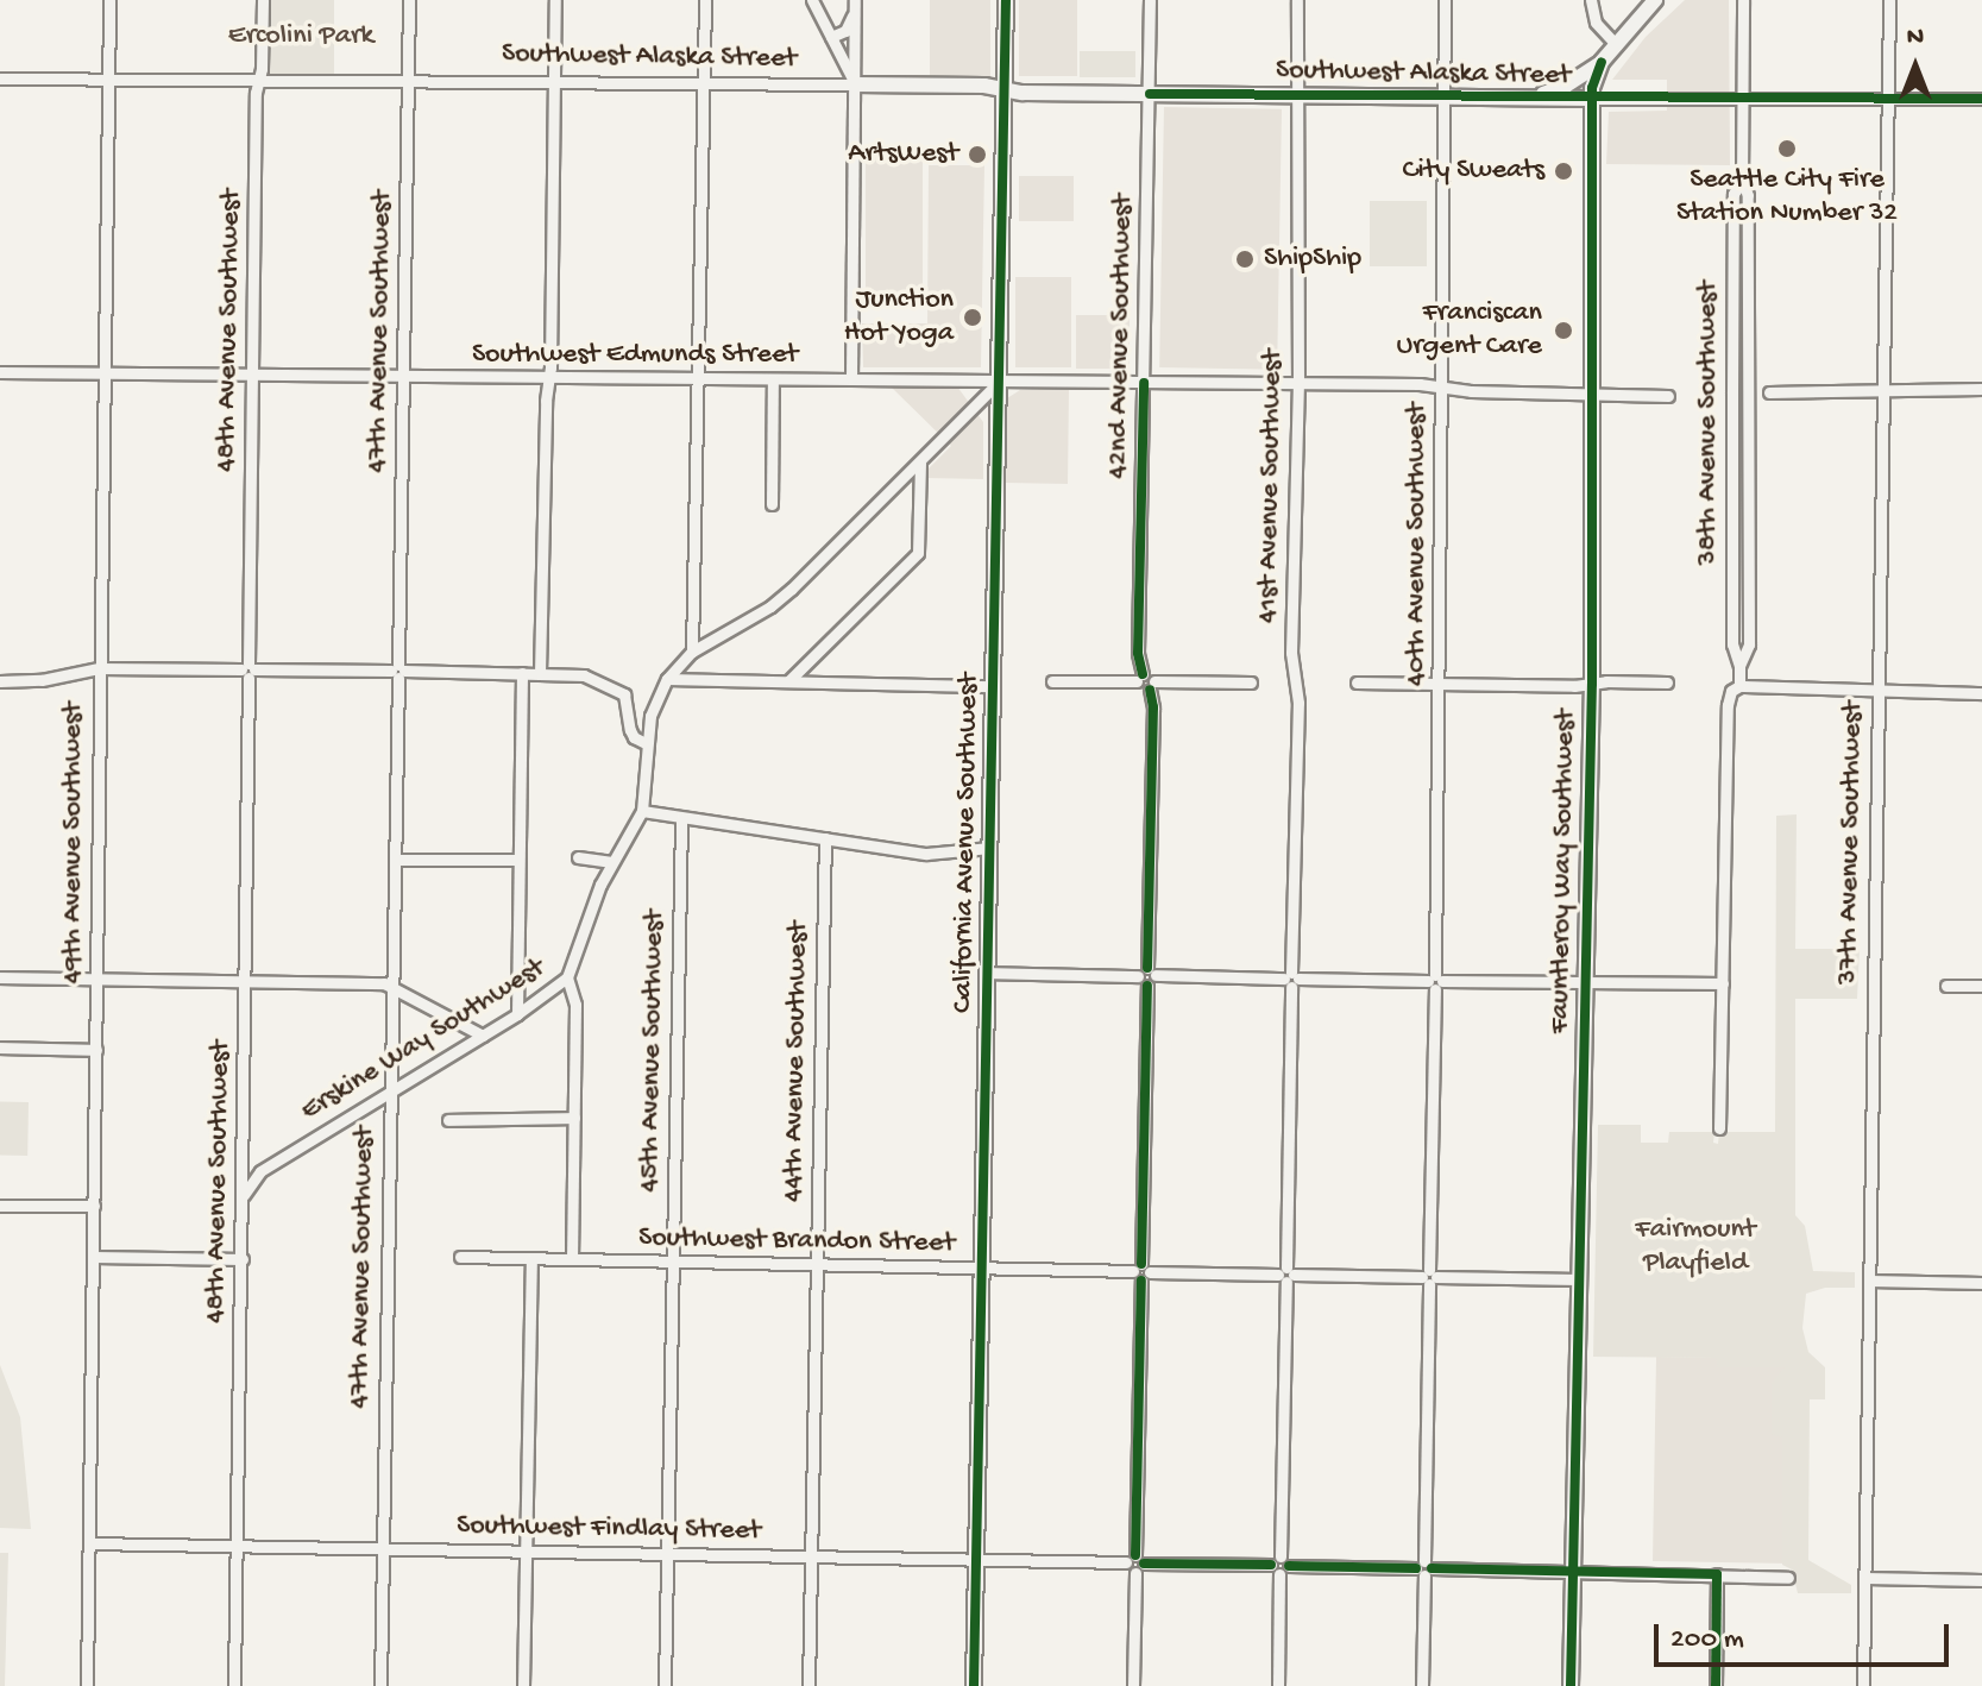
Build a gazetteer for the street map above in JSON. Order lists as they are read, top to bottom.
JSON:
{
  "streets": {
    "main road": ["Southwest Alaska Street", "California Avenue Southwest", "Fauntleroy Way Southwest"],
    "street": [
      "48th Avenue Southwest",
      "47th Avenue Southwest",
      "42nd Avenue Southwest",
      "Southwest Edmunds Street",
      "38th Avenue Southwest",
      "41st Avenue Southwest",
      "40th Avenue Southwest",
      "49th Avenue Southwest",
      "37th Avenue Southwest",
      "Erskine Way Southwest",
      "45th Avenue Southwest",
      "44th Avenue Southwest",
      "Southwest Brandon Street",
      "Southwest Findlay Street"
    ]
  },
  "crossings": [
    ["Southwest Alaska Street", "48th Avenue Southwest"],
    ["Southwest Alaska Street", "47th Avenue Southwest"],
    ["Southwest Alaska Street", "42nd Avenue Southwest"],
    ["Southwest Alaska Street", "38th Avenue Southwest"],
    ["Southwest Alaska Street", "41st Avenue Southwest"],
    ["Southwest Alaska Street", "40th Avenue Southwest"],
    ["Southwest Alaska Street", "49th Avenue Southwest"],
    ["Southwest Alaska Street", "California Avenue Southwest"],
    ["Southwest Alaska Street", "37th Avenue Southwest"],
    ["Southwest Alaska Street", "Fauntleroy Way Southwest"],
    ["48th Avenue Southwest", "Southwest Edmunds Street"],
    ["48th Avenue Southwest", "Erskine Way Southwest"],
    ["48th Avenue Southwest", "Southwest Findlay Street"],
    ["47th Avenue Southwest", "Southwest Edmunds Street"],
    ["47th Avenue Southwest", "Erskine Way Southwest"],
    ["47th Avenue Southwest", "Southwest Findlay Street"],
    ["42nd Avenue Southwest", "Southwest Edmunds Street"],
    ["Southwest Edmunds Street", "41st Avenue Southwest"],
    ["Southwest Edmunds Street", "40th Avenue Southwest"],
    ["Southwest Edmunds Street", "49th Avenue Southwest"],
    ["Southwest Edmunds Street", "California Avenue Southwest"],
    ["Southwest Edmunds Street", "Fauntleroy Way Southwest"],
    ["Southwest Edmunds Street", "Erskine Way Southwest"],
    ["41st Avenue Southwest", "Southwest Brandon Street"],
    ["41st Avenue Southwest", "Southwest Findlay Street"],
    ["40th Avenue Southwest", "Southwest Brandon Street"],
    ["40th Avenue Southwest", "Southwest Findlay Street"],
    ["49th Avenue Southwest", "Southwest Findlay Street"],
    ["California Avenue Southwest", "Erskine Way Southwest"],
    ["California Avenue Southwest", "Southwest Brandon Street"],
    ["California Avenue Southwest", "Southwest Findlay Street"],
    ["Fauntleroy Way Southwest", "Southwest Brandon Street"],
    ["Fauntleroy Way Southwest", "Southwest Findlay Street"],
    ["45th Avenue Southwest", "Southwest Brandon Street"],
    ["45th Avenue Southwest", "Southwest Findlay Street"],
    ["44th Avenue Southwest", "Southwest Brandon Street"],
    ["44th Avenue Southwest", "Southwest Findlay Street"]
  ],
  "parks": ["Ercolini Park", "Fairmount Playfield"],
  "places": [
    "Seattle City Fire Station Number 32",
    "ArtsWest",
    "City Sweats",
    "ShipShip",
    "Junction Hot Yoga",
    "Franciscan Urgent Care"
  ],
  "scale_bar": "200 m",
  "north": "top"
}
